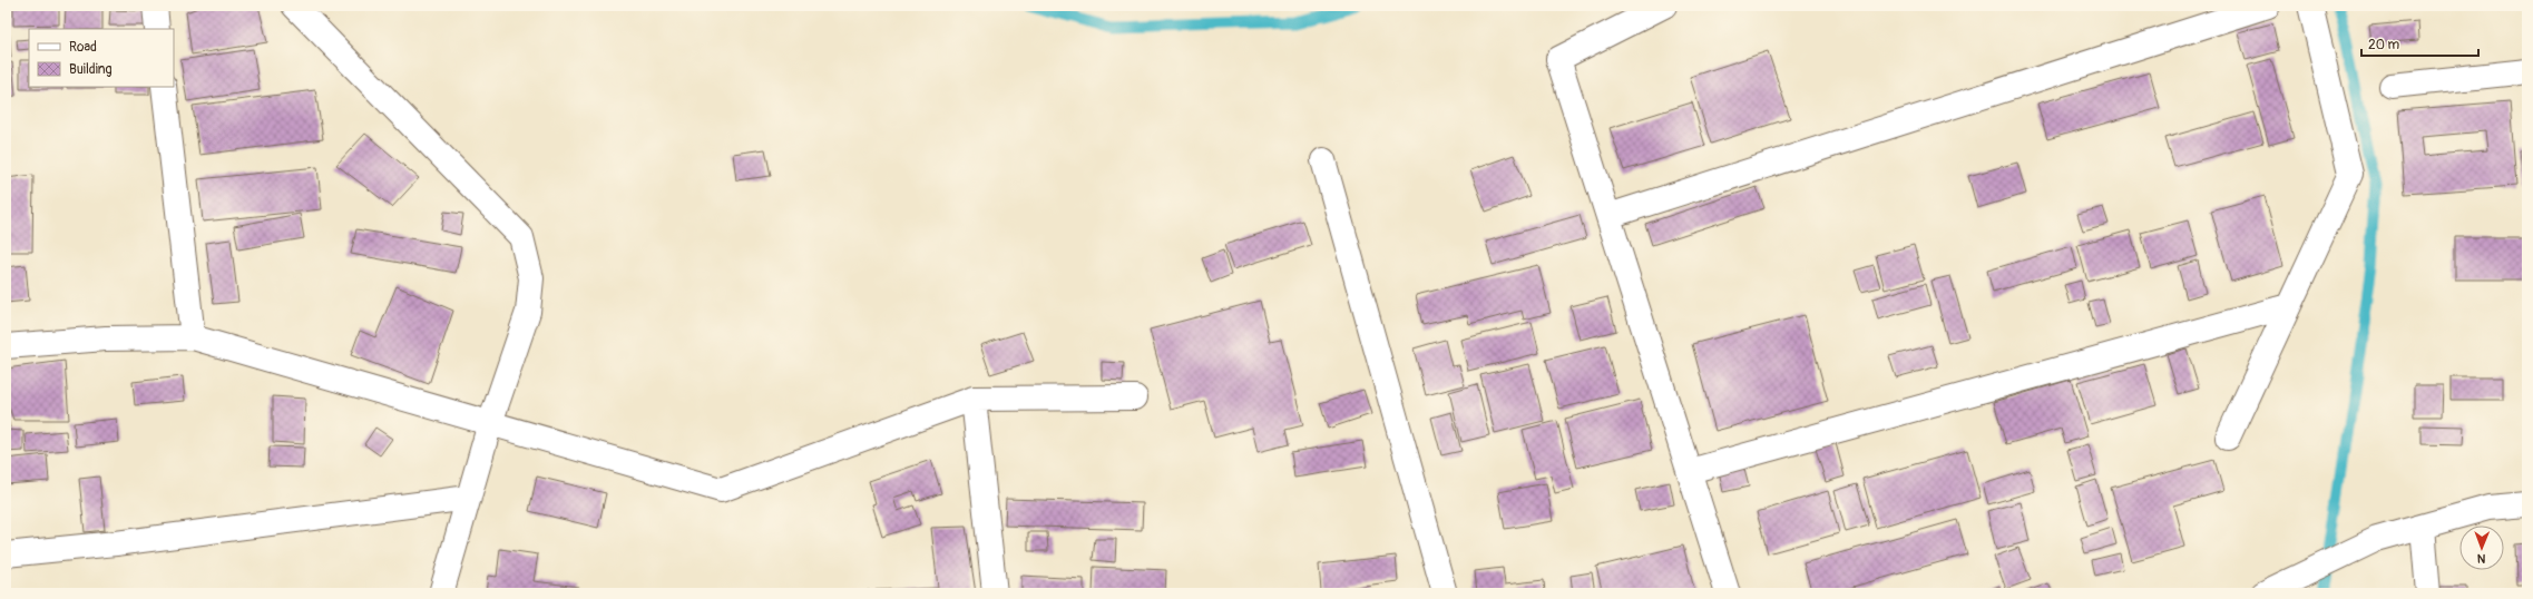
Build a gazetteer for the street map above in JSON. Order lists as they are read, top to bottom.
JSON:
{
  "legend": ["Road", "Building"],
  "scale_bar": "20 m",
  "north": "bottom"
}
